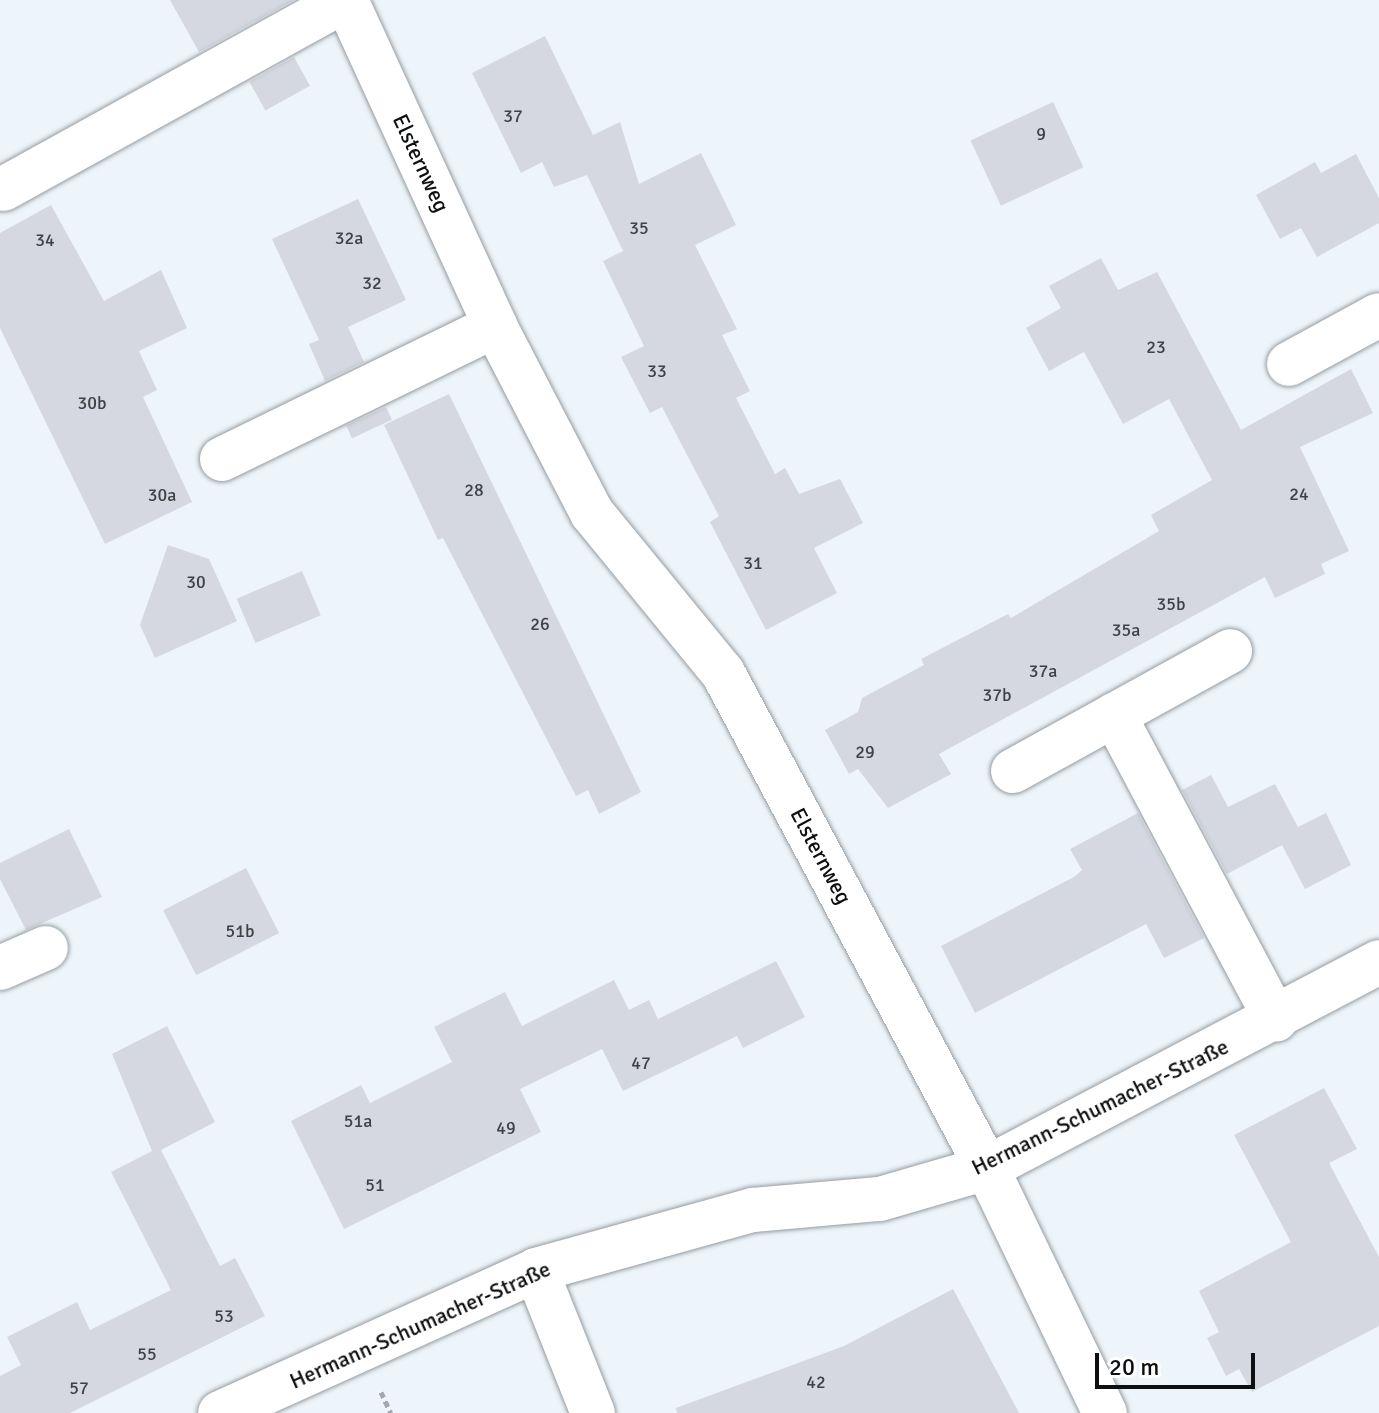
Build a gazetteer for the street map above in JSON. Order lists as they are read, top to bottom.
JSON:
{
  "streets": {
    "street": ["Elsternweg", "Hermann-Schumacher-Straße"]
  },
  "crossings": [
    ["Elsternweg", "Hermann-Schumacher-Straße"]
  ],
  "house_numbers": [
    "37",
    "9",
    "35",
    "32a",
    "34",
    "32",
    "23",
    "33",
    "30b",
    "28",
    "24",
    "30a",
    "31",
    "30",
    "35b",
    "26",
    "35a",
    "37a",
    "37b",
    "29",
    "51b",
    "47",
    "51a",
    "49",
    "51",
    "53",
    "55",
    "42",
    "57"
  ],
  "scale_bar": "20 m"
}
